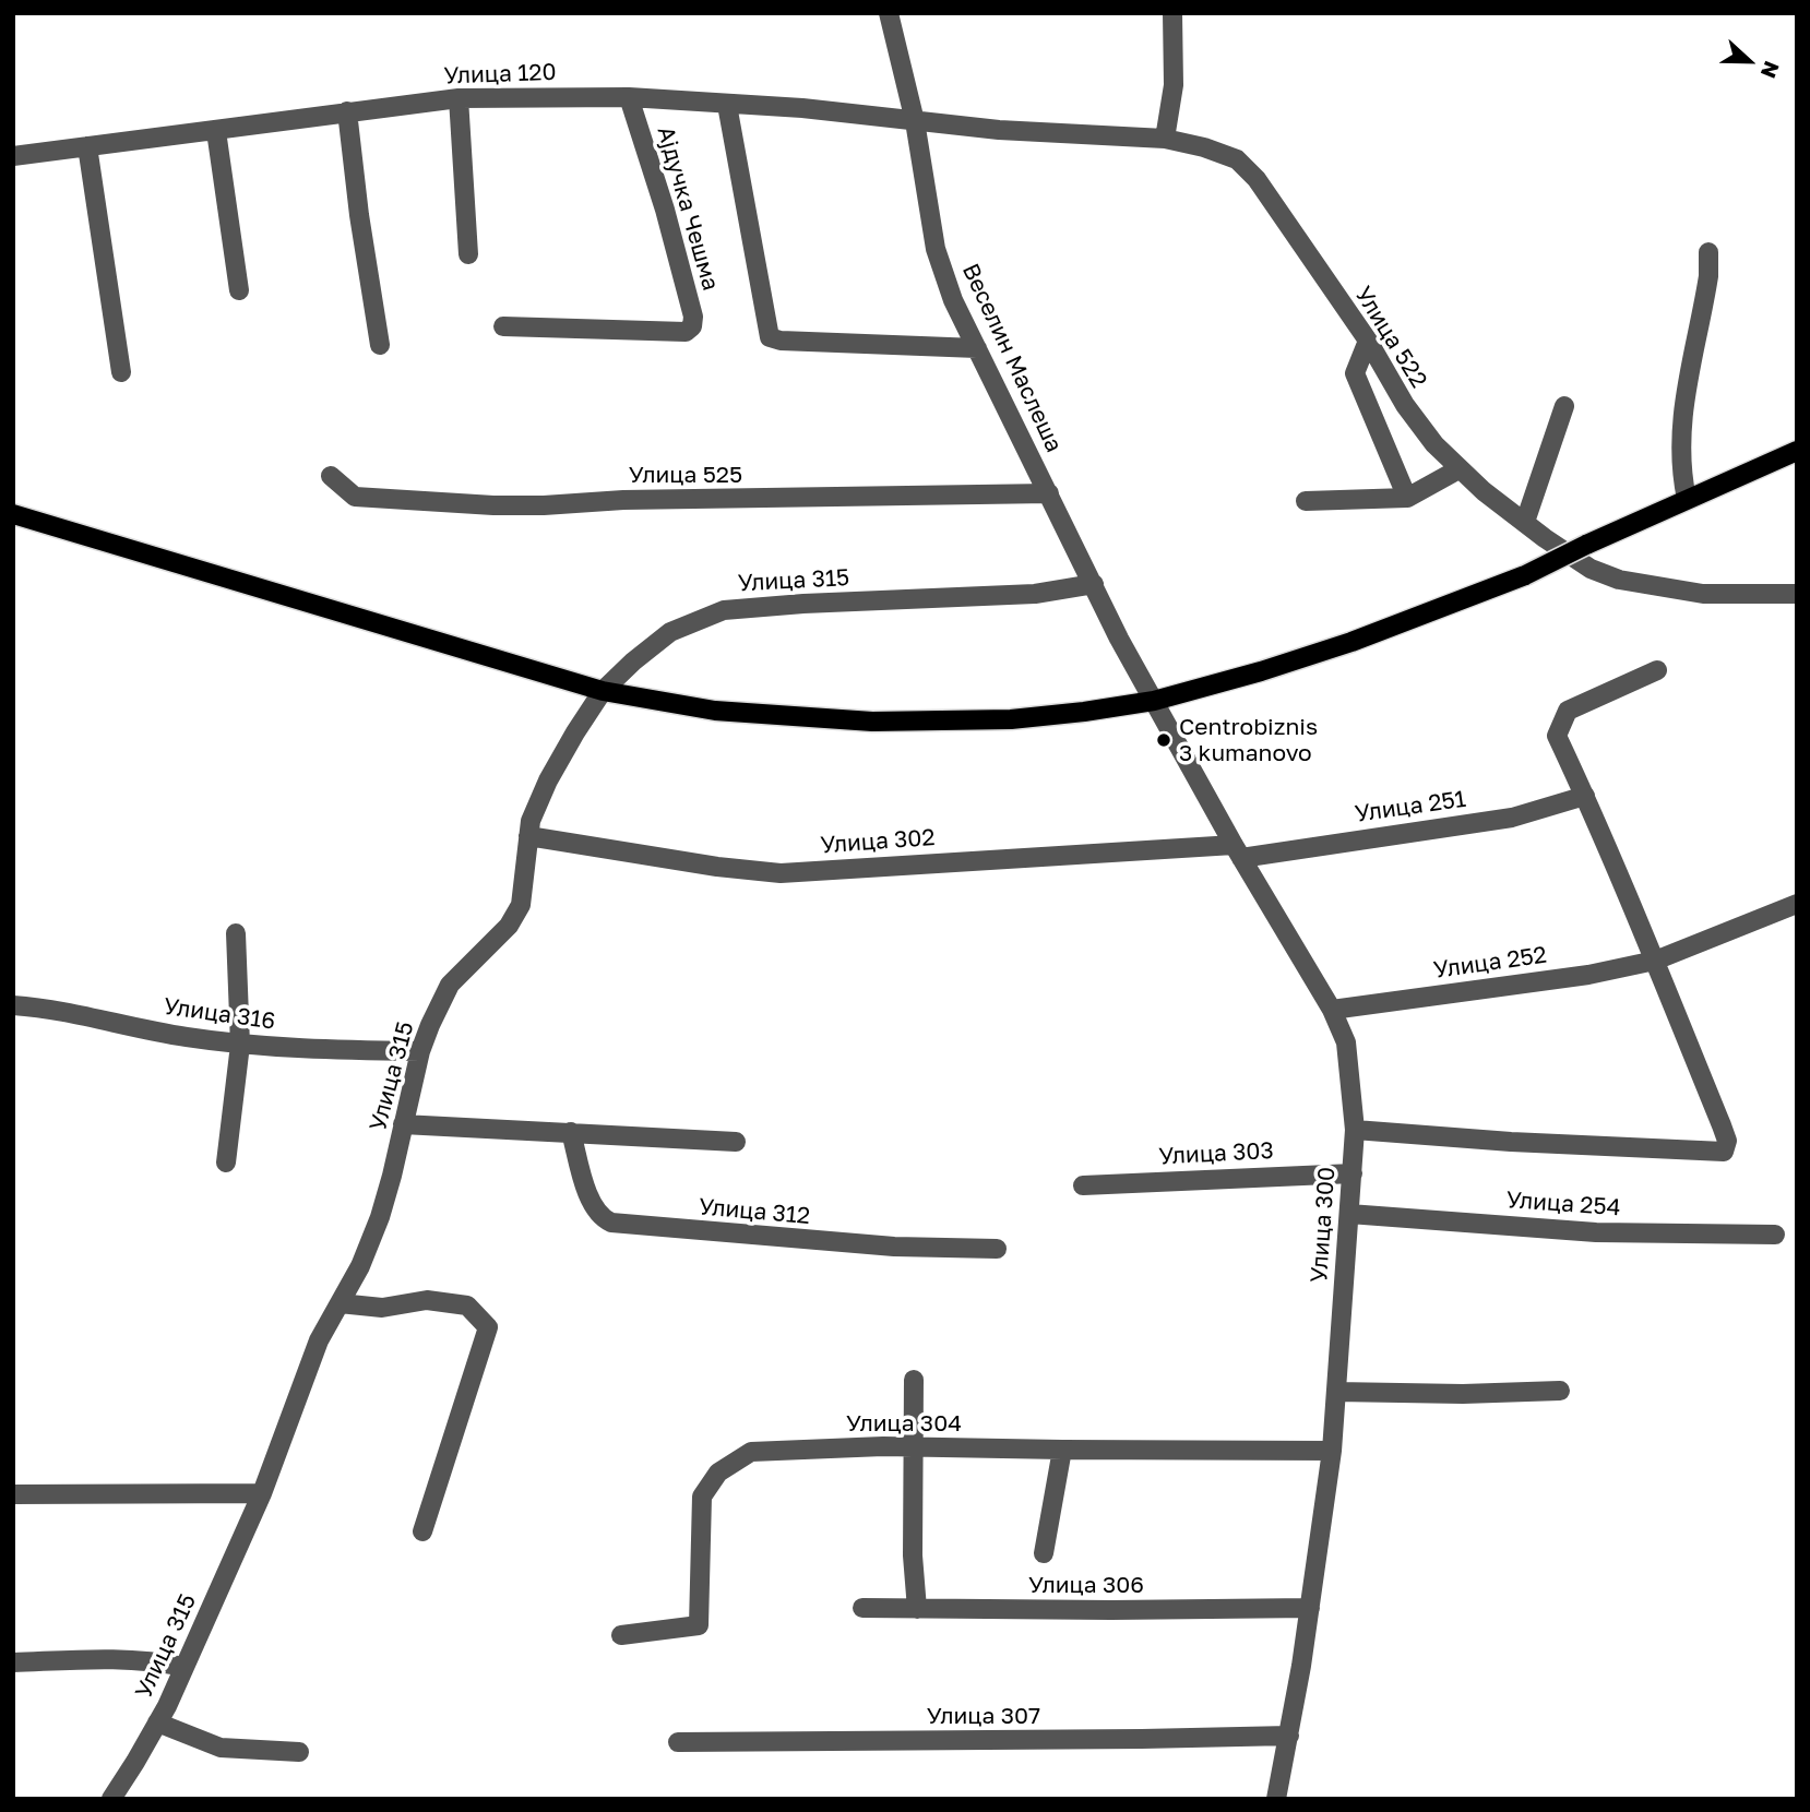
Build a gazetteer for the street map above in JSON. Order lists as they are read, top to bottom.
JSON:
{
  "streets": {
    "street": [
      "Улица 120",
      "Ајдучка Чешма",
      "Улица 522",
      "Веселин Маслеша",
      "Улица 525",
      "Улица 315",
      "Улица 251",
      "Улица 302",
      "Улица 252",
      "Улица 316",
      "Улица 303",
      "Улица 254",
      "Улица 312",
      "Улица 300",
      "Улица 304",
      "Улица 306",
      "Улица 307"
    ]
  },
  "crossings": [
    ["Улица 120", "Ајдучка Чешма"],
    ["Улица 120", "Улица 522"],
    ["Улица 120", "Веселин Маслеша"],
    ["Веселин Маслеша", "Улица 525"],
    ["Веселин Маслеша", "Улица 315"],
    ["Веселин Маслеша", "Улица 300"],
    ["Улица 315", "Улица 302"],
    ["Улица 315", "Улица 316"],
    ["Улица 251", "Улица 302"],
    ["Улица 251", "Улица 300"],
    ["Улица 302", "Улица 300"],
    ["Улица 252", "Улица 300"],
    ["Улица 303", "Улица 300"],
    ["Улица 254", "Улица 300"],
    ["Улица 300", "Улица 304"],
    ["Улица 300", "Улица 306"],
    ["Улица 300", "Улица 307"]
  ],
  "places": ["Centrobiznis 3 kumanovo"],
  "north": "right"
}
